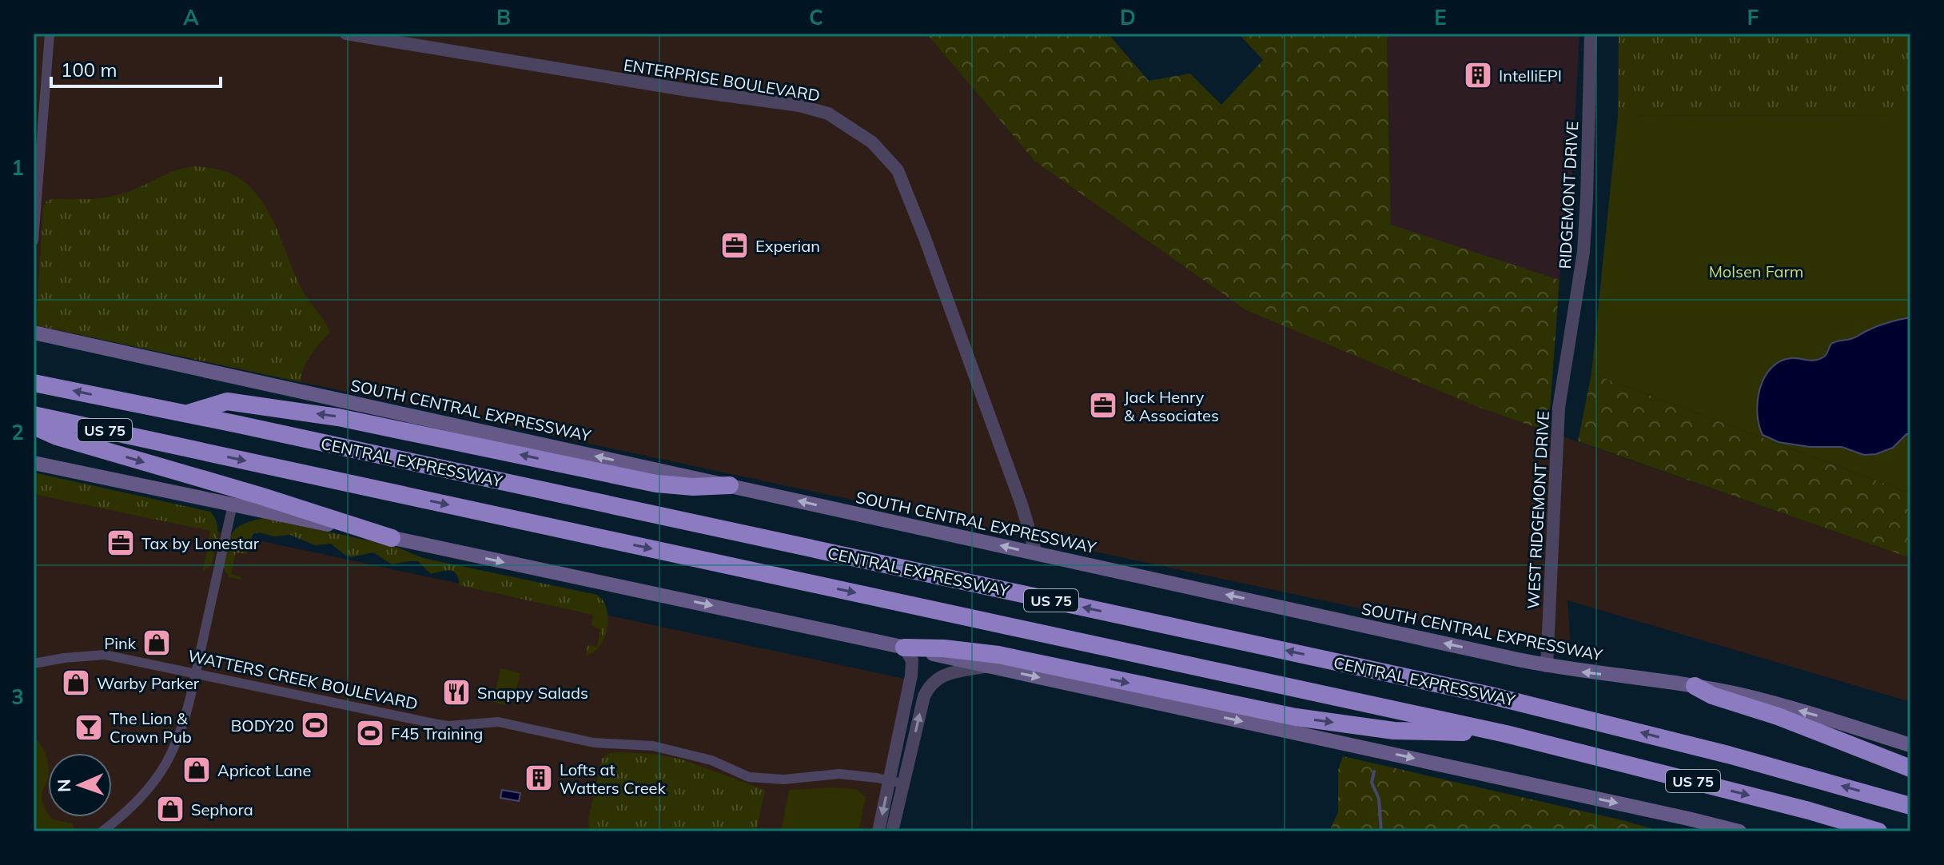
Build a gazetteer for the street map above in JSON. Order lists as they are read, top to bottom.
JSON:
{
  "streets": {
    "highway": ["US 75", "CENTRAL EXPRESSWAY"],
    "main road": ["SOUTH CENTRAL EXPRESSWAY"],
    "street": [
      "ENTERPRISE BOULEVARD",
      "RIDGEMONT DRIVE",
      "WEST RIDGEMONT DRIVE",
      "WATTERS CREEK BOULEVARD"
    ]
  },
  "crossings": [
    ["ENTERPRISE BOULEVARD", "SOUTH CENTRAL EXPRESSWAY"],
    ["RIDGEMONT DRIVE", "WEST RIDGEMONT DRIVE"],
    ["SOUTH CENTRAL EXPRESSWAY", "WEST RIDGEMONT DRIVE"]
  ],
  "parks": ["Molsen Farm"],
  "places": {
    "building": ["IntelliEPI", "Lofts at Watters Creek"],
    "office": ["Experian", "Jack Henry & Associates", "Tax by Lonestar"],
    "shop": [
      "Pink",
      "Warby Parker",
      "Apricot Lane",
      "Sephora"
    ],
    "restaurant": ["Snappy Salads"],
    "sports": ["BODY20", "F45 Training"],
    "bar": ["The Lion & Crown Pub"]
  },
  "scale_bar": "100 m",
  "north": "left",
  "grid": {
    "columns": [
      "A",
      "B",
      "C",
      "D",
      "E",
      "F"
    ],
    "rows": ["1", "2", "3"]
  }
}
